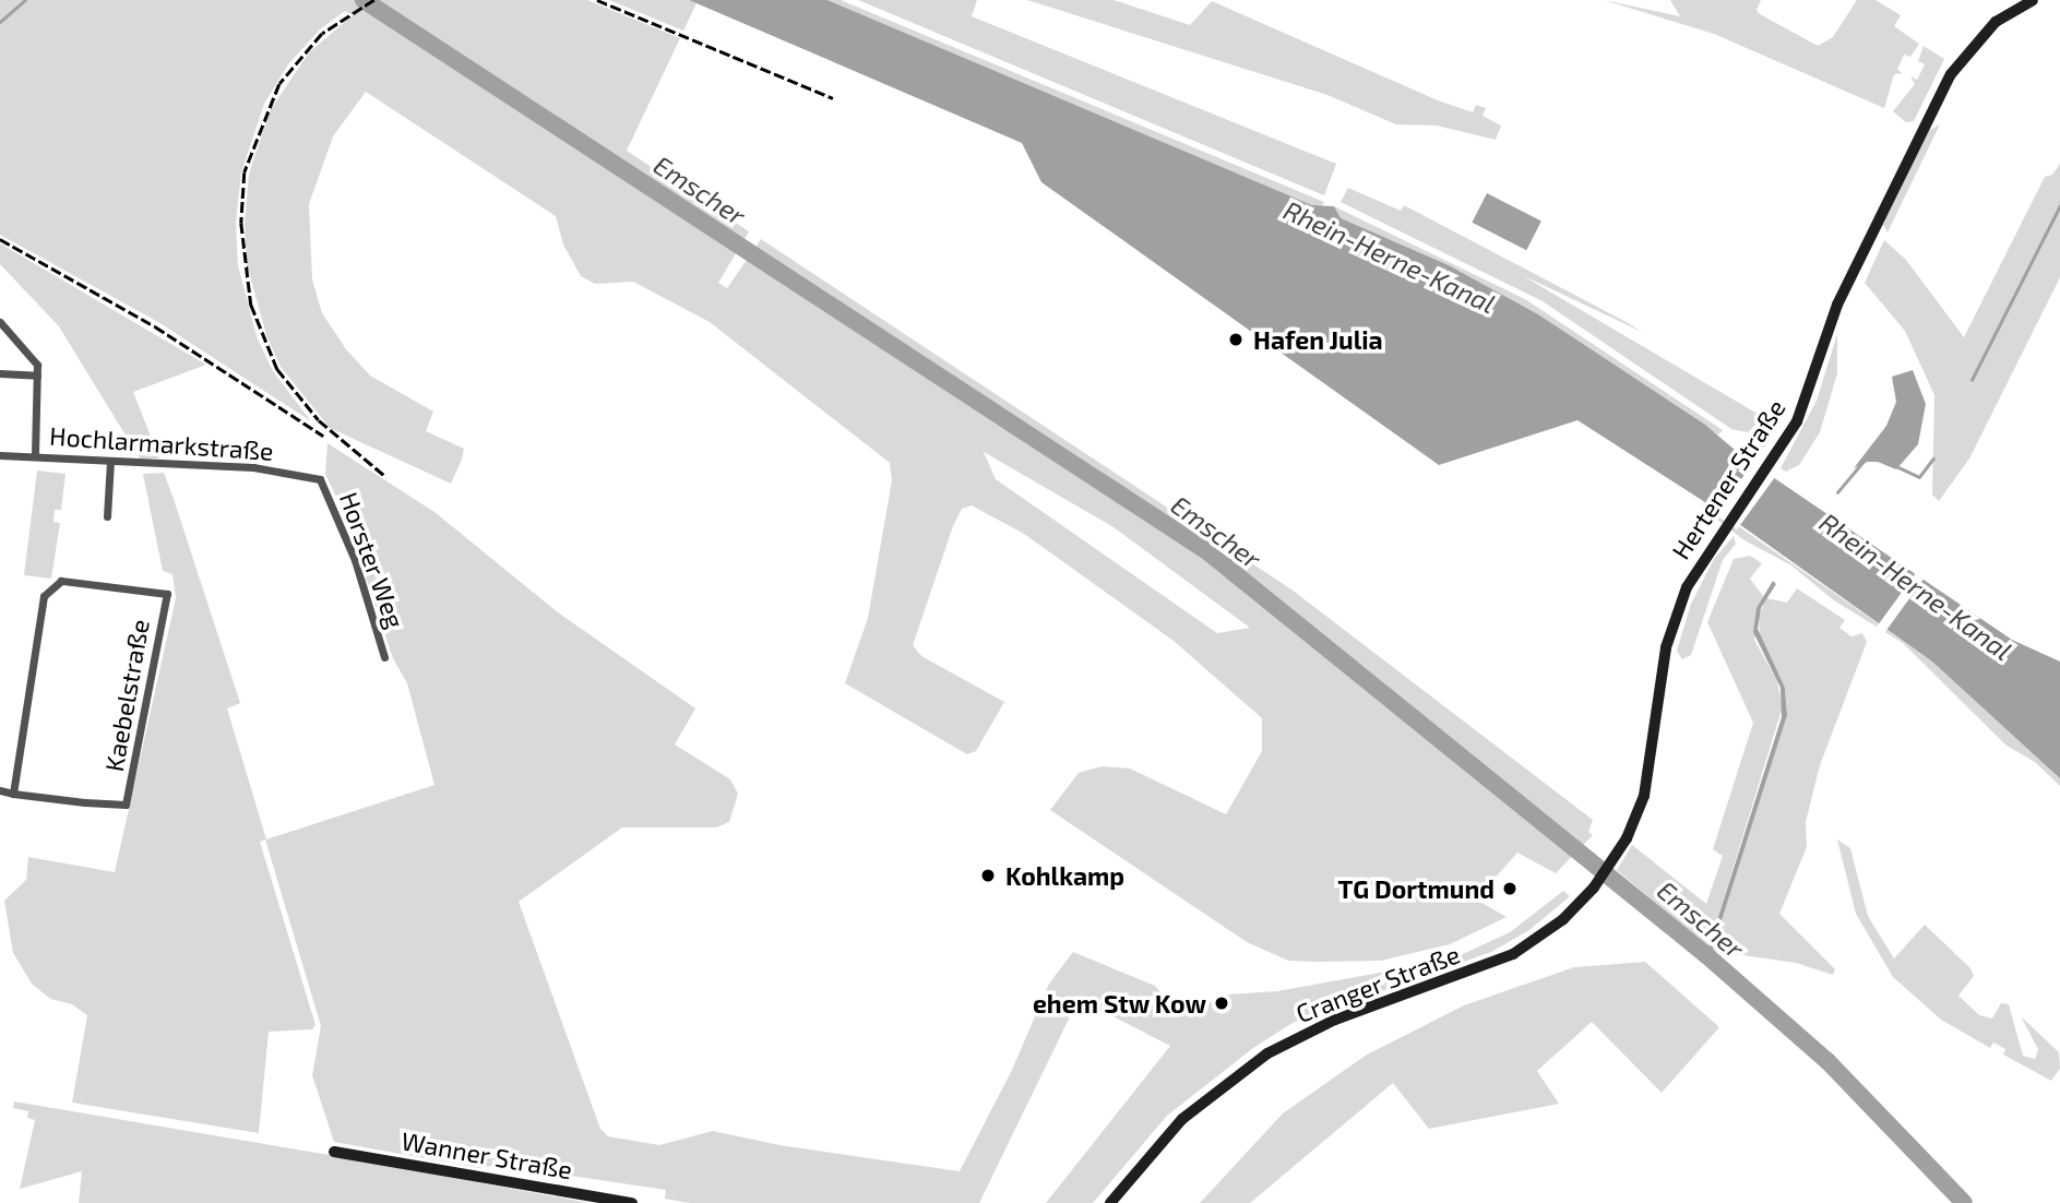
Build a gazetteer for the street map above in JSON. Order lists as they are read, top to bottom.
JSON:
{
  "streets": {
    "main road": ["Hertener Straße", "Cranger Straße", "Wanner Straße"],
    "street": ["Hochlarmarkstraße", "Horster Weg", "Kaebelstraße"]
  },
  "crossings": [
    ["Hochlarmarkstraße", "Horster Weg"],
    ["Hertener Straße", "Cranger Straße"]
  ],
  "water": ["Emscher", "Rhein-Herne-Kanal"],
  "places": [
    "Hafen Julia",
    "Kohlkamp",
    "TG Dortmund",
    "ehem Stw Kow"
  ]
}
